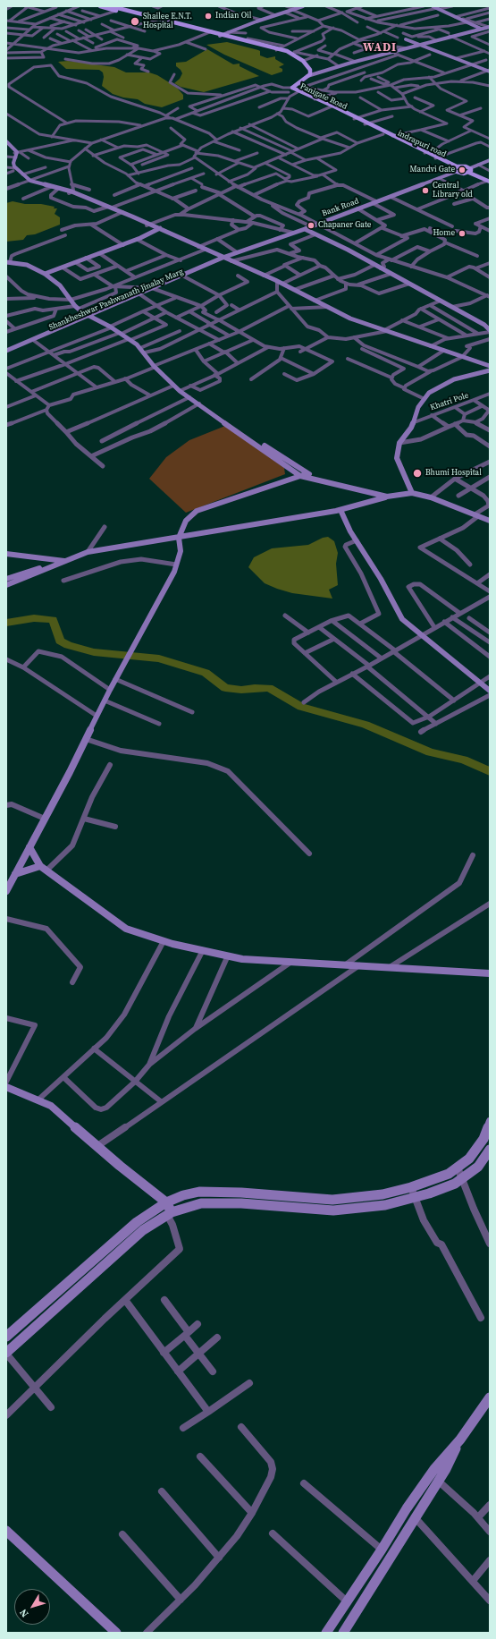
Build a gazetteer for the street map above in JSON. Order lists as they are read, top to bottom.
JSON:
{
  "streets": {
    "main road": ["Panigate Road", "indrapuri road"],
    "street": ["Bank Road", "Shankheshwar Pashwanath Jinalay Marg", "Khatri Pole"]
  },
  "crossings": [
    ["Panigate Road", "indrapuri road"],
    ["Bank Road", "Shankheshwar Pashwanath Jinalay Marg"]
  ],
  "districts": ["WADI"],
  "places": [
    "Indian Oil",
    "Shailee E.N.T. Hospital",
    "Mandvi Gate",
    "Central Library old",
    "Chapaner Gate",
    "Home",
    "Bhumi Hospital"
  ],
  "north": "bottom left"
}
